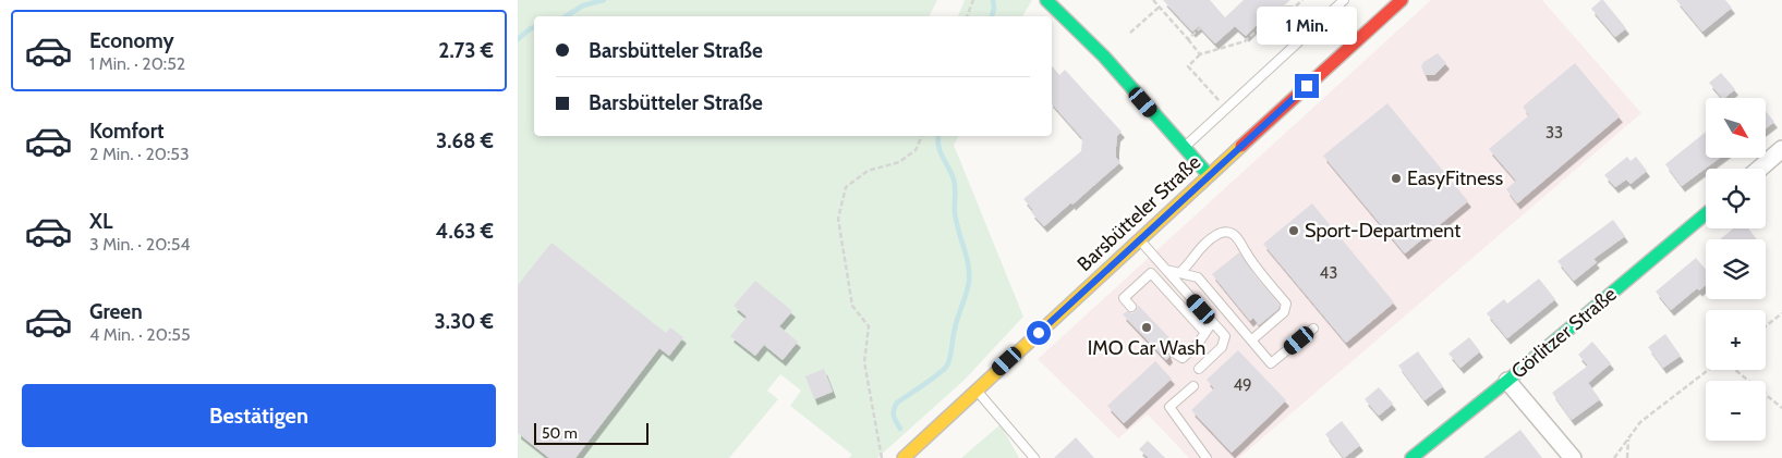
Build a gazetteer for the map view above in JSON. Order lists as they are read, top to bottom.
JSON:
{
  "streets": {
    "main road": ["Barsbütteler Straße", "Görlitzer Straße"]
  },
  "places": ["EasyFitness", "Sport-Department", "IMO Car Wash"],
  "house_numbers": ["33", "43", "49"],
  "scale_bar": "50 m",
  "north": "bottom right",
  "page": {
    "bubble": "1 Min.",
    "list": [
      {
        "name": "Economy",
        "note": "1 Min. · 20:52",
        "value": "2.73 €"
      },
      {
        "name": "Komfort",
        "note": "2 Min. · 20:53",
        "value": "3.68 €"
      },
      {
        "name": "XL",
        "note": "3 Min. · 20:54",
        "value": "4.63 €"
      },
      {
        "name": "Green",
        "note": "4 Min. · 20:55",
        "value": "3.30 €"
      }
    ],
    "banner": ["Barsbütteler Straße", "Barsbütteler Straße"],
    "map_buttons": ["+", "−"],
    "buttons": "Bestätigen",
    "scale": "50 m"
  }
}
